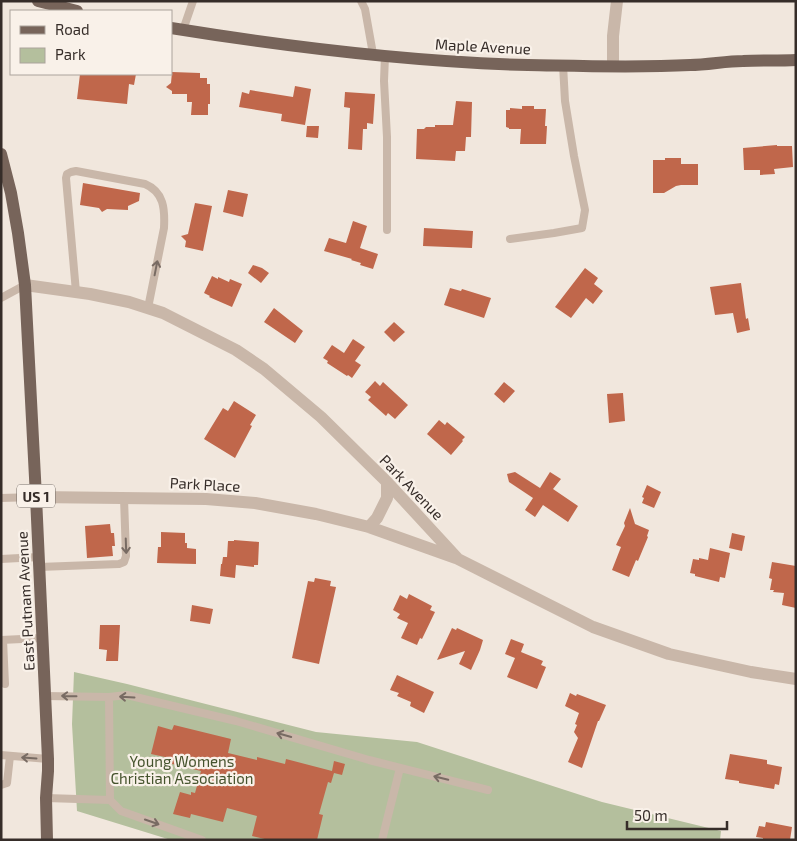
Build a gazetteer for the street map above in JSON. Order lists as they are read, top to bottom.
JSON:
{
  "streets": {
    "main road": ["Maple Avenue", "US 1", "East Putnam Avenue"],
    "street": ["Park Place", "Park Avenue"]
  },
  "crossings": [
    ["Park Place", "Park Avenue"],
    ["Park Place", "East Putnam Avenue"],
    ["Park Avenue", "East Putnam Avenue"]
  ],
  "parks": ["Young Womens Christian Association"],
  "legend": ["Road", "Park"],
  "scale_bar": "50 m"
}
